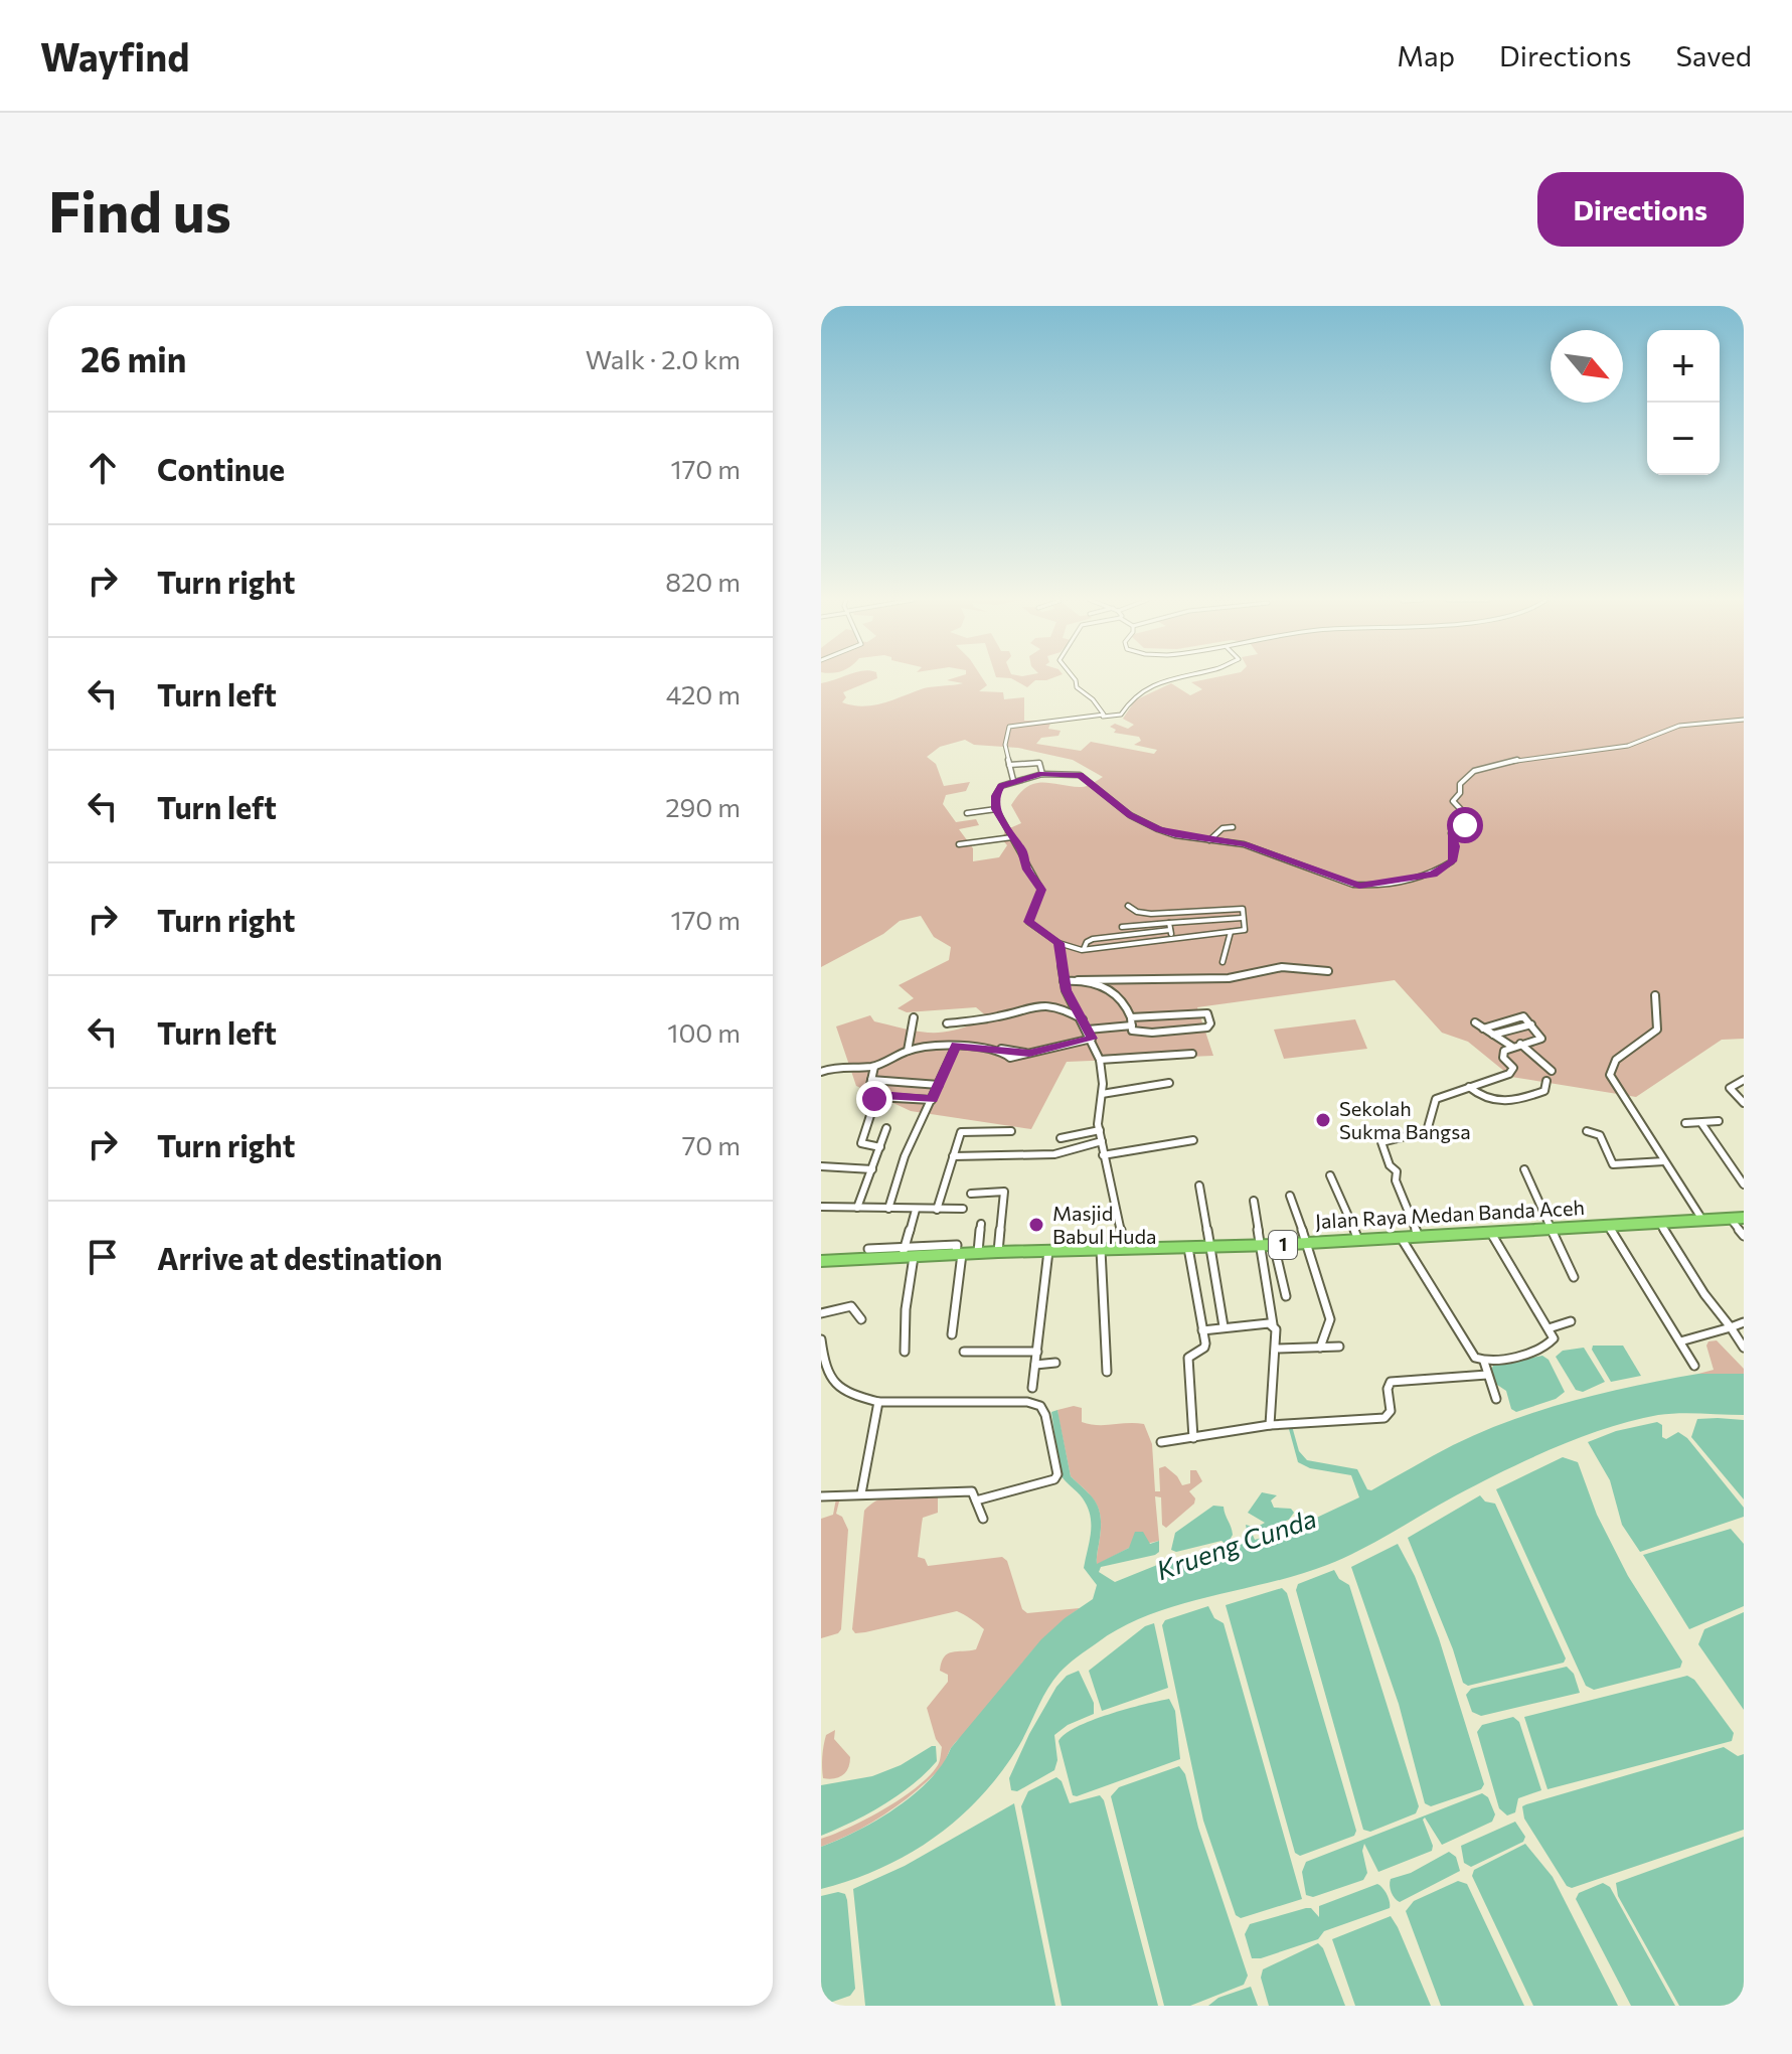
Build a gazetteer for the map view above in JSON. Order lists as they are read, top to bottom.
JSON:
{
  "streets": {
    "highway": ["Jalan Raya Medan Banda Aceh", "1"]
  },
  "water": ["Krueng Cunda"],
  "places": ["Sekolah Sukma Bangsa", "Masjid Babul Huda"],
  "north": "bottom right",
  "page": {
    "header": "Wayfind",
    "nav": ["Map", "Directions", "Saved"],
    "buttons": "Directions",
    "title": "Find us",
    "heading": ["26 min", "Walk · 2.0 km"],
    "map_buttons": ["+", "−"],
    "list": [
      ["Continue", "170 m"],
      ["Turn right", "820 m"],
      ["Turn left", "420 m"],
      ["Turn left", "290 m"],
      ["Turn right", "170 m"],
      ["Turn left", "100 m"],
      ["Turn right", "70 m"],
      "Arrive at destination"
    ]
  }
}
